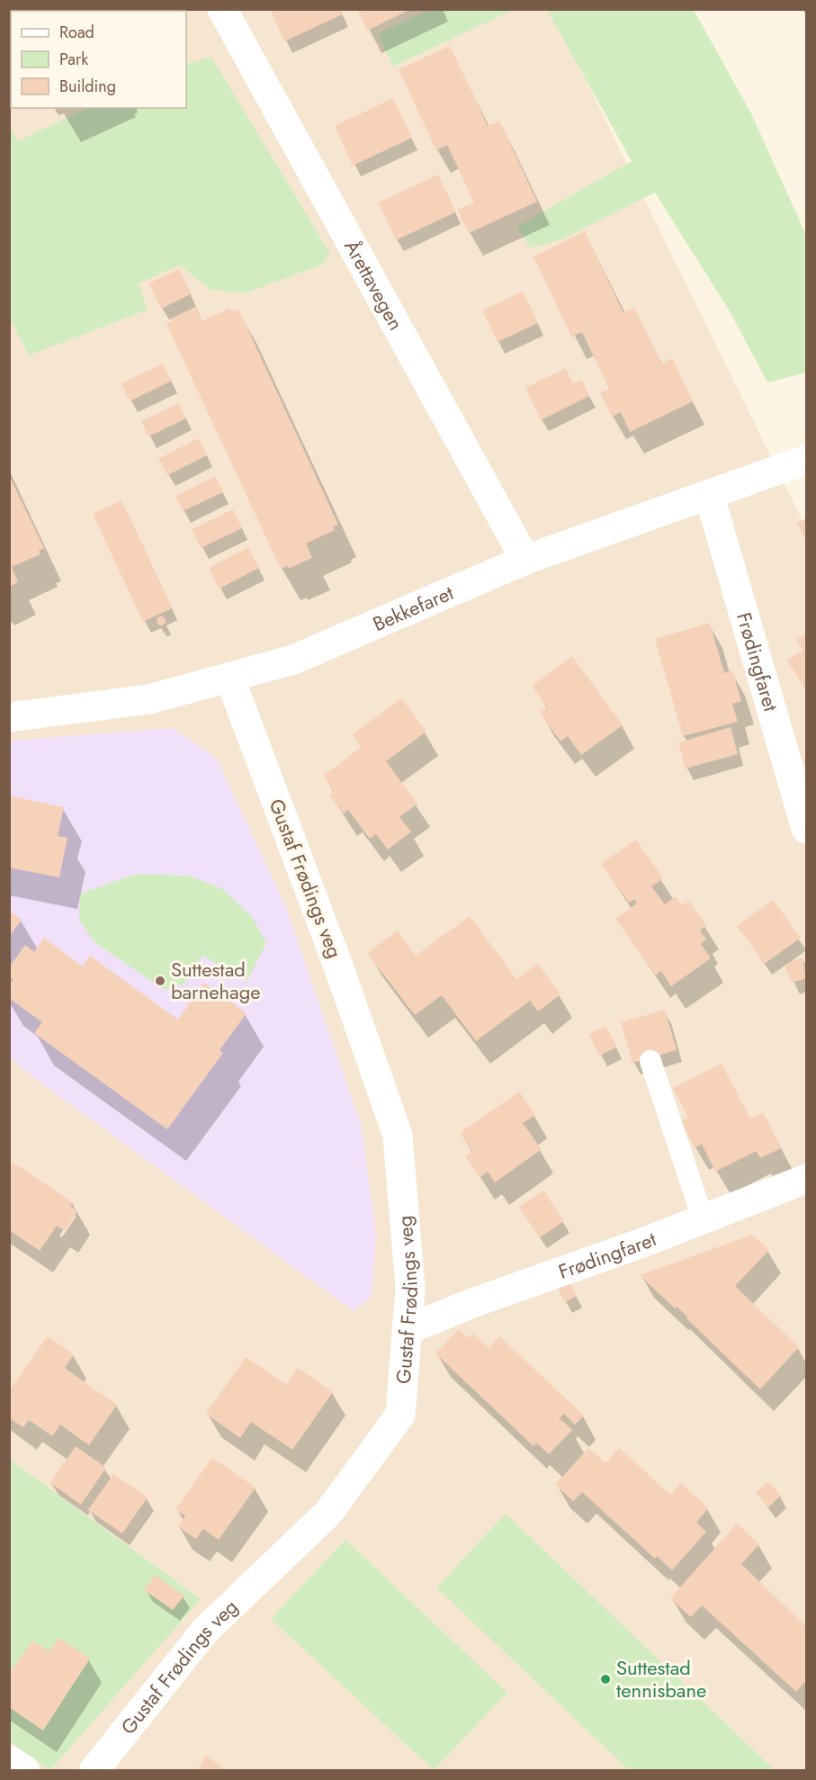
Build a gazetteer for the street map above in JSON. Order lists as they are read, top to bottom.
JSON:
{
  "streets": {
    "street": [
      "Årettavegen",
      "Bekkefaret",
      "Frødingfaret",
      "Gustaf Frødings veg"
    ]
  },
  "crossings": [
    ["Årettavegen", "Bekkefaret"],
    ["Bekkefaret", "Frødingfaret"],
    ["Bekkefaret", "Gustaf Frødings veg"],
    ["Frødingfaret", "Gustaf Frødings veg"]
  ],
  "places": ["Suttestad barnehage", "Suttestad tennisbane"],
  "legend": ["Road", "Park", "Building"]
}
